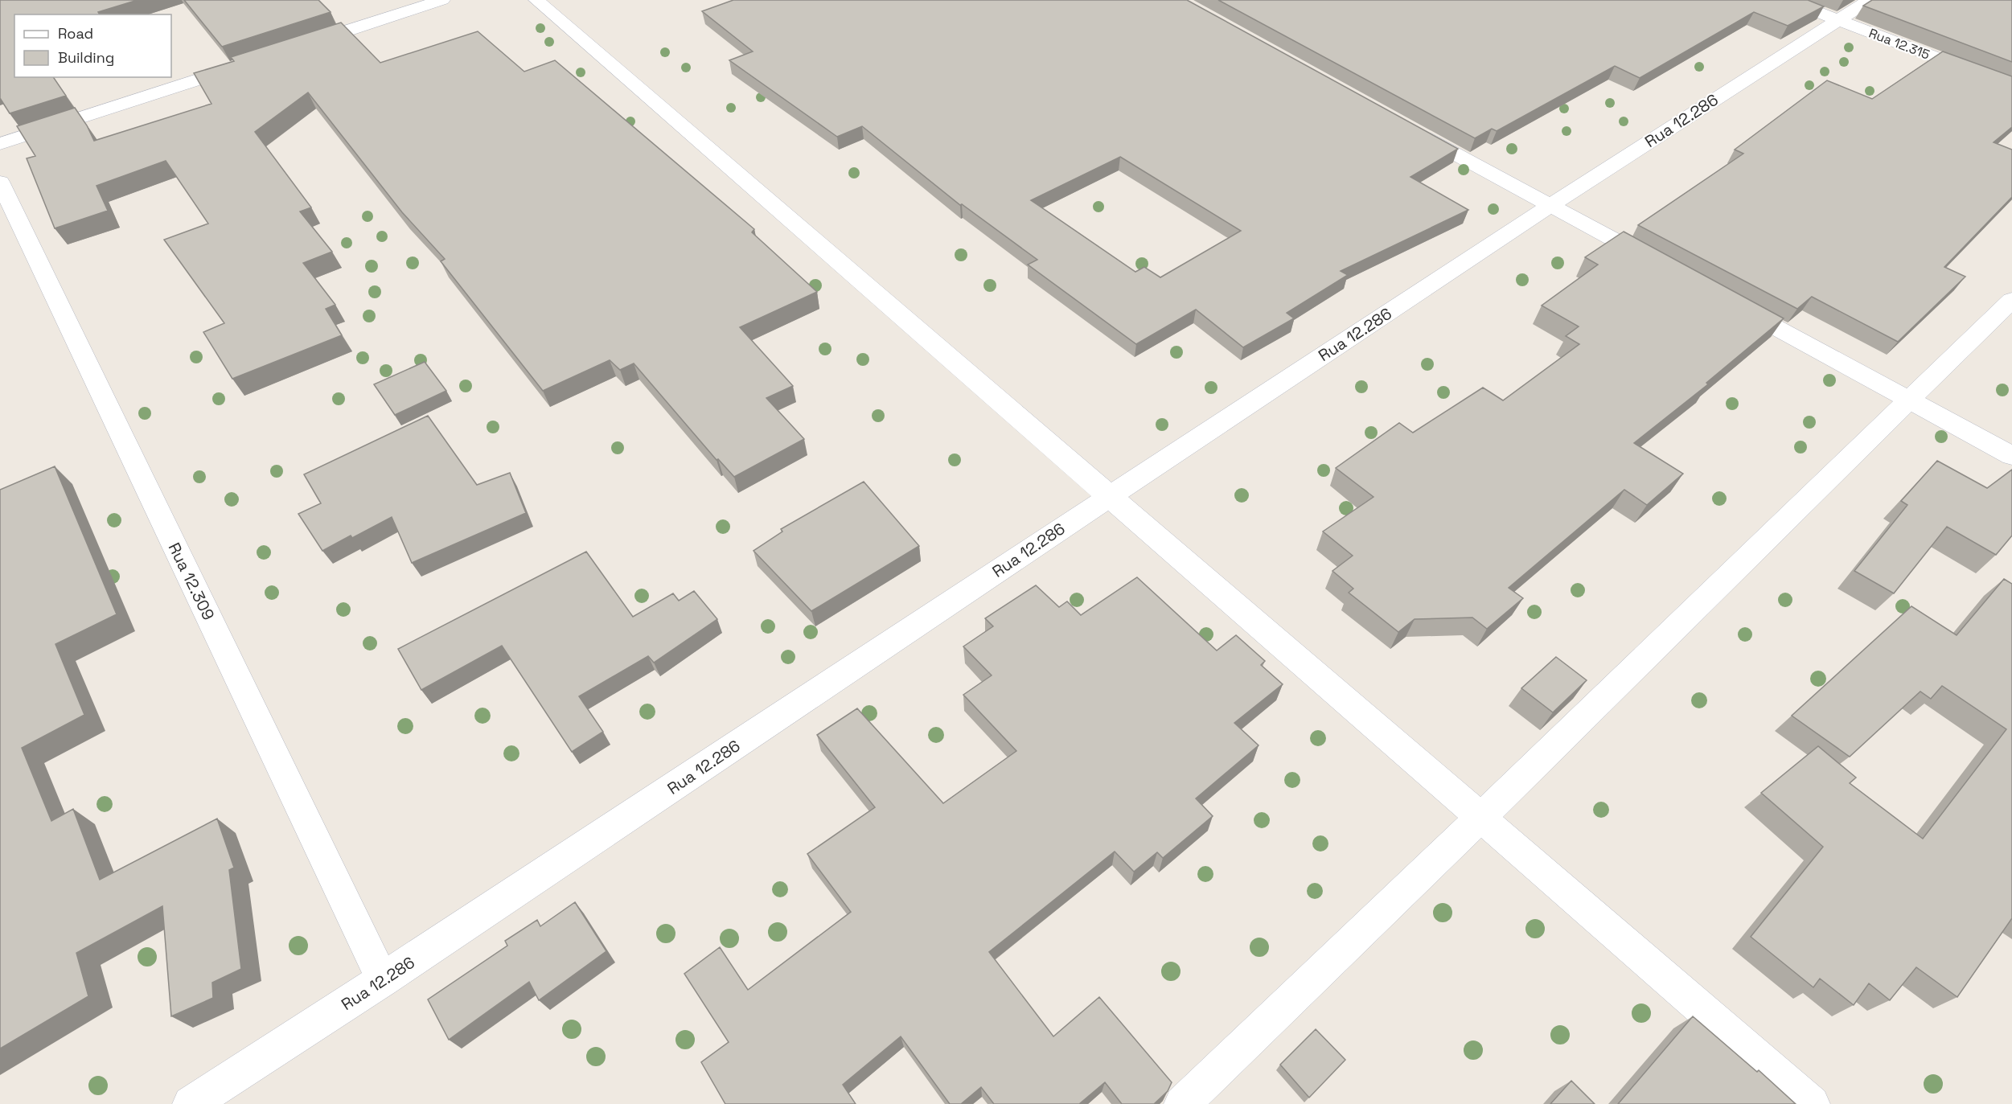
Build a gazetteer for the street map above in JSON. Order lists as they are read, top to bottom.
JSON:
{
  "streets": {
    "street": ["Rua 12.315", "Rua 12.286", "Rua 12.309"]
  },
  "crossings": [
    ["Rua 12.315", "Rua 12.286"],
    ["Rua 12.286", "Rua 12.309"]
  ],
  "legend": ["Road", "Building"]
}
